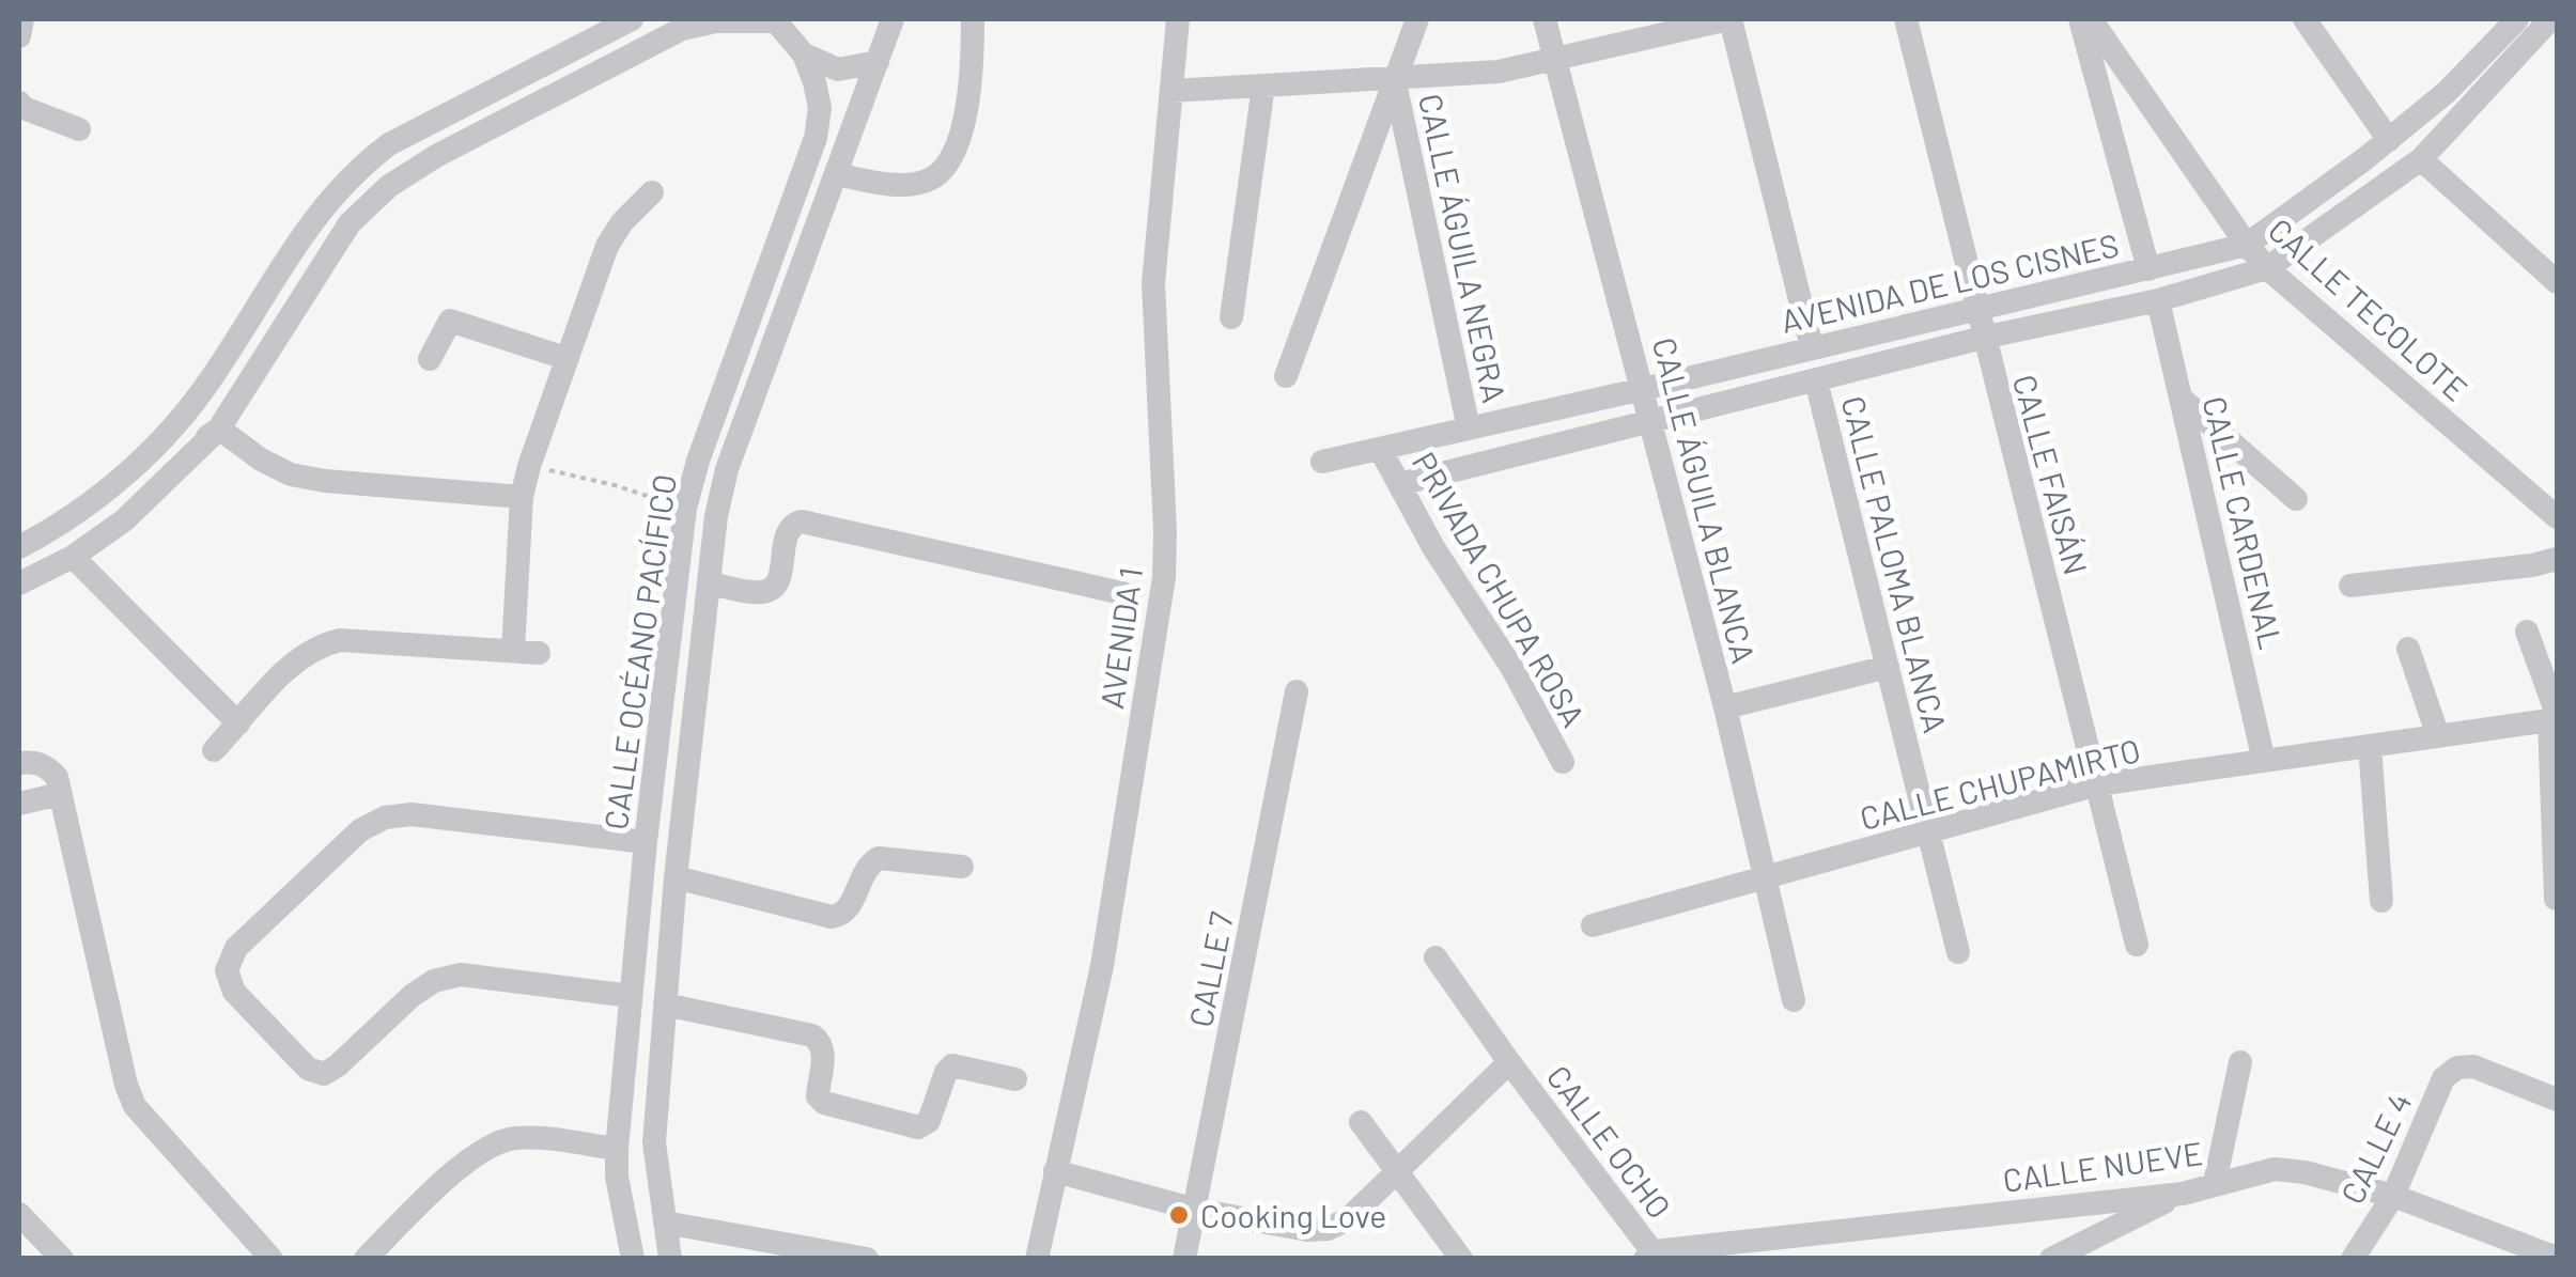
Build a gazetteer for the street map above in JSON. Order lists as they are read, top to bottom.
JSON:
{
  "streets": {
    "street": [
      "CALLE ÁGUILA NEGRA",
      "AVENIDA DE LOS CISNES",
      "CALLE TECOLOTE",
      "CALLE FAISÁN",
      "CALLE ÁGUILA BLANCA",
      "CALLE CARDENAL",
      "CALLE PALOMA BLANCA",
      "PRIVADA CHUPA ROSA",
      "AVENIDA 1",
      "CALLE OCÉANO PACÍFICO",
      "CALLE CHUPAMIRTO",
      "CALLE 7",
      "CALLE OCHO",
      "CALLE 4",
      "CALLE NUEVE"
    ]
  },
  "crossings": [
    ["CALLE ÁGUILA NEGRA", "AVENIDA DE LOS CISNES"],
    ["AVENIDA DE LOS CISNES", "CALLE TECOLOTE"],
    ["AVENIDA DE LOS CISNES", "CALLE FAISÁN"],
    ["AVENIDA DE LOS CISNES", "CALLE ÁGUILA BLANCA"],
    ["AVENIDA DE LOS CISNES", "CALLE CARDENAL"],
    ["AVENIDA DE LOS CISNES", "CALLE PALOMA BLANCA"],
    ["AVENIDA DE LOS CISNES", "PRIVADA CHUPA ROSA"],
    ["CALLE FAISÁN", "CALLE CHUPAMIRTO"],
    ["CALLE ÁGUILA BLANCA", "CALLE CHUPAMIRTO"],
    ["CALLE CARDENAL", "CALLE CHUPAMIRTO"],
    ["CALLE PALOMA BLANCA", "CALLE CHUPAMIRTO"],
    ["CALLE OCHO", "CALLE NUEVE"],
    ["CALLE 4", "CALLE NUEVE"]
  ],
  "places": ["Cooking Love"]
}
